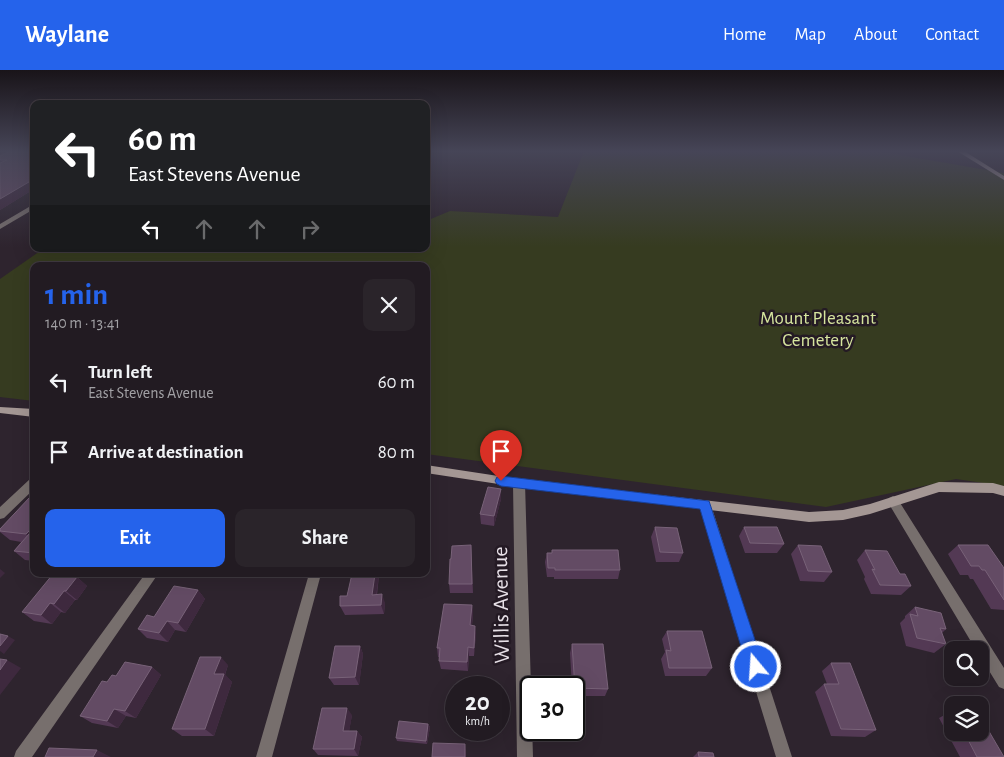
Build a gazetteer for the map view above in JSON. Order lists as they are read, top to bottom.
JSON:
{
  "streets": {
    "street": ["Willis Avenue"]
  },
  "parks": ["Mount Pleasant Cemetery"],
  "page": {
    "header": "Waylane",
    "nav": [
      "Home",
      "Map",
      "About",
      "Contact"
    ],
    "turn": ["60 m", "East Stevens Avenue"],
    "heading": ["1 min", "140 m · 13:41"],
    "list": [
      {
        "name": "Turn left",
        "note": "East Stevens Avenue",
        "value": "60 m"
      },
      {
        "name": "Arrive at destination",
        "value": "80 m"
      }
    ],
    "buttons": ["Exit", "Share"],
    "speed": "20 km/h",
    "limit": "30"
  }
}
